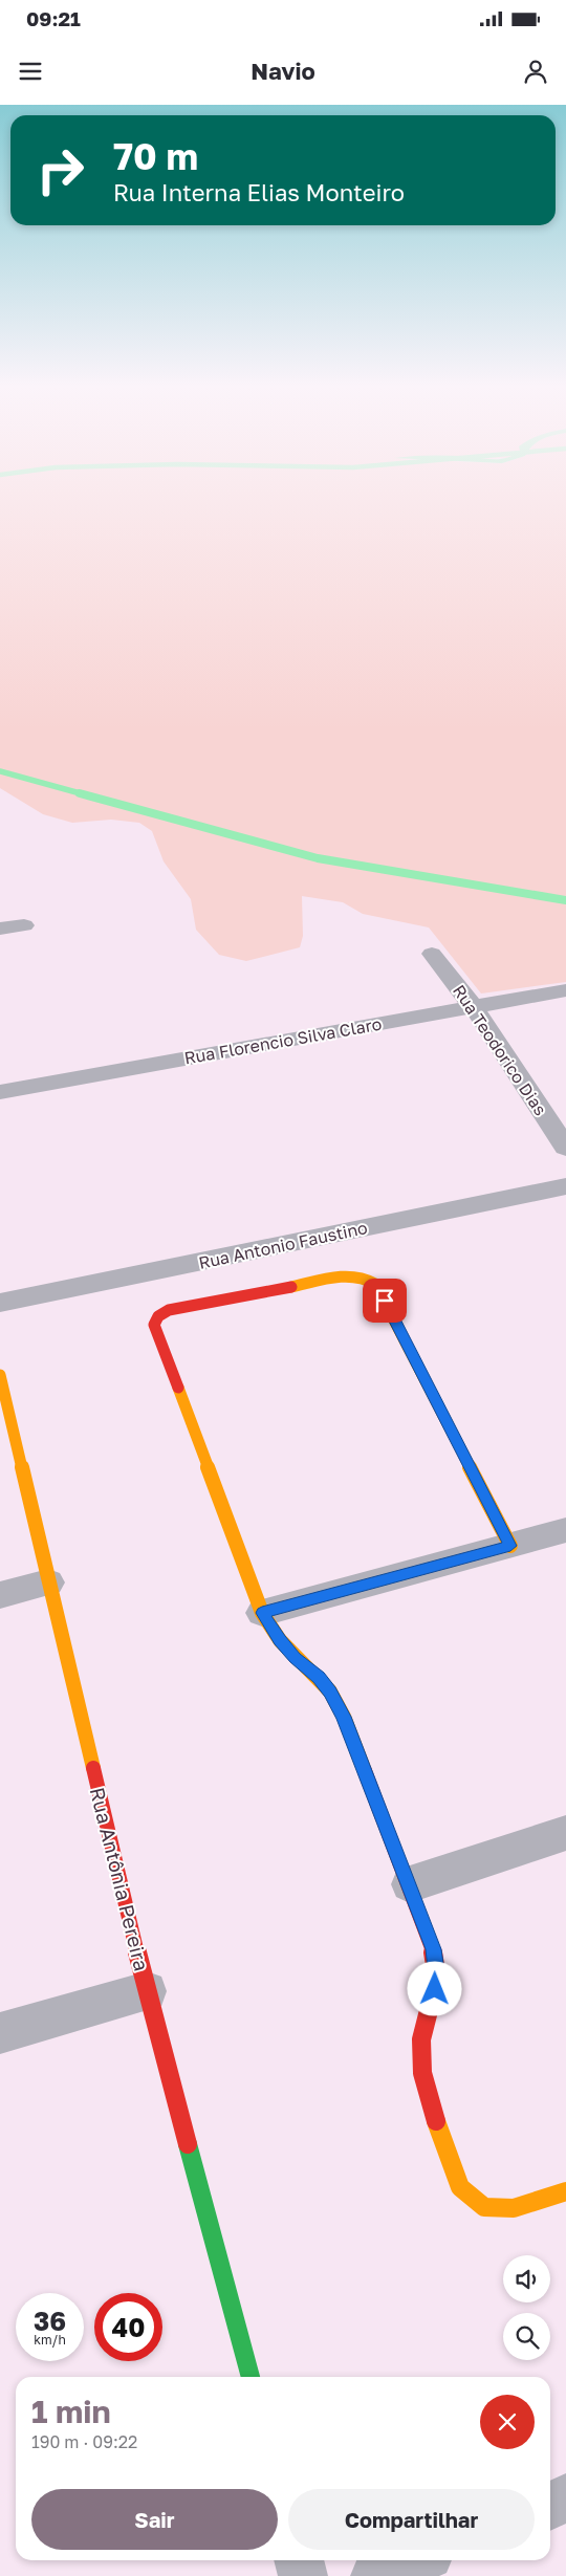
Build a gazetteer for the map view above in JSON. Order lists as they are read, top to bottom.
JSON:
{
  "streets": {
    "street": [
      "Rua Florencio Silva Claro",
      "Rua Teodorico Dias",
      "Rua Antonio Faustino",
      "Rua Antônia Pereira"
    ]
  },
  "crossings": [
    ["Rua Florencio Silva Claro", "Rua Teodorico Dias"]
  ],
  "page": {
    "status": "09:21",
    "header": "Navio",
    "turn": ["70 m", "Rua Interna Elias Monteiro"],
    "speed": "36 km/h",
    "limit": "40",
    "heading": ["1 min", "190 m · 09:22"],
    "buttons": ["Sair", "Compartilhar"]
  }
}
